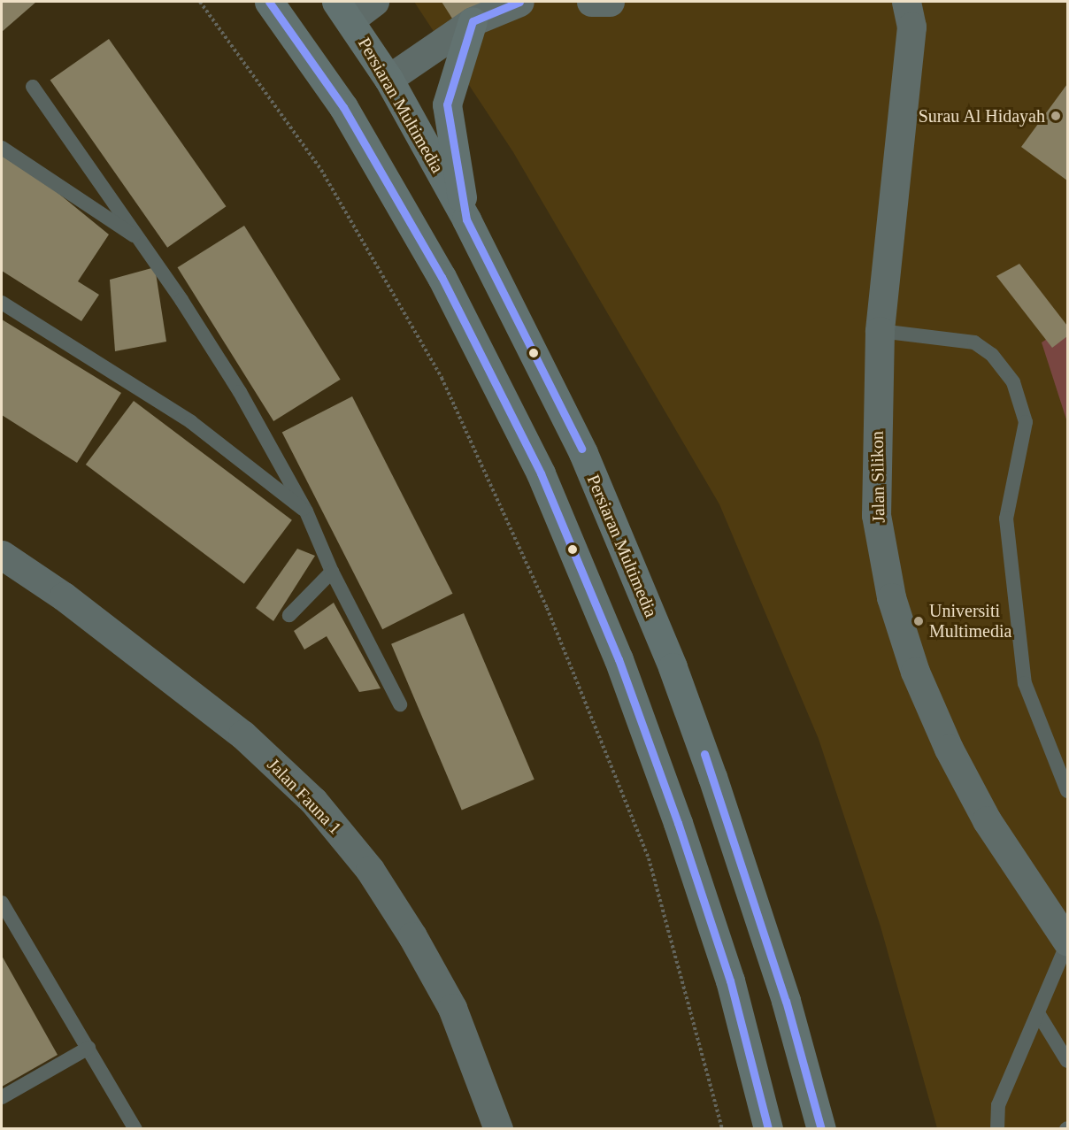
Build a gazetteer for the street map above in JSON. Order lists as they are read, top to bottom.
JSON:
{
  "streets": {
    "main road": ["Persiaran Multimedia"],
    "street": ["Jalan Silikon", "Jalan Fauna 1"]
  },
  "places": ["Surau Al Hidayah", "Universiti Multimedia"]
}
